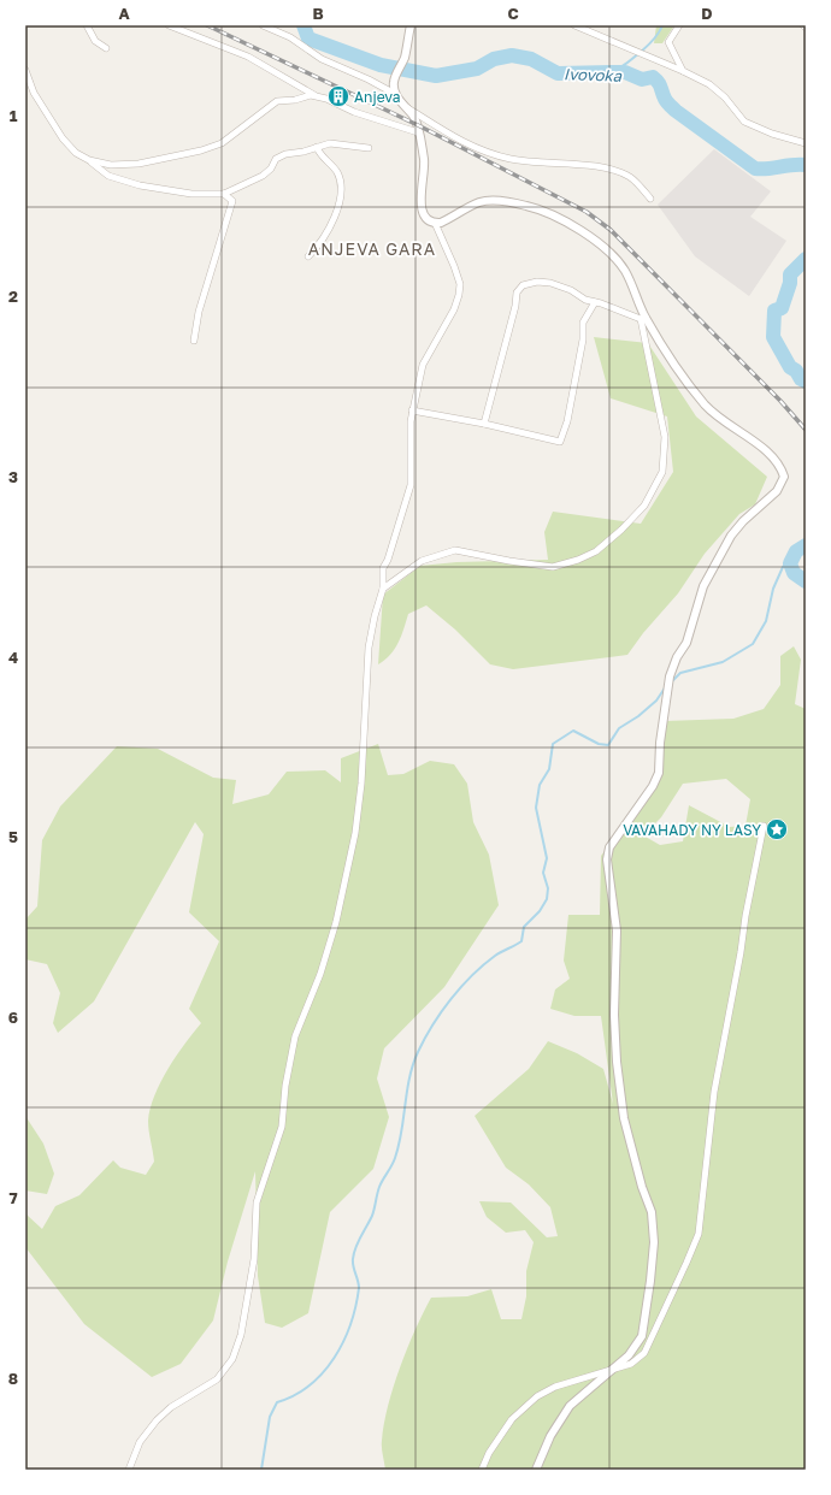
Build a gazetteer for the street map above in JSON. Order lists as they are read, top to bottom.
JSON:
{
  "districts": ["ANJEVA GARA"],
  "water": ["Ivovoka"],
  "places": {
    "building": ["Anjeva"],
    "place": ["VAVAHADY NY LASY"]
  },
  "grid": {
    "columns": [
      "A",
      "B",
      "C",
      "D"
    ],
    "rows": [
      "1",
      "2",
      "3",
      "4",
      "5",
      "6",
      "7",
      "8"
    ]
  }
}
